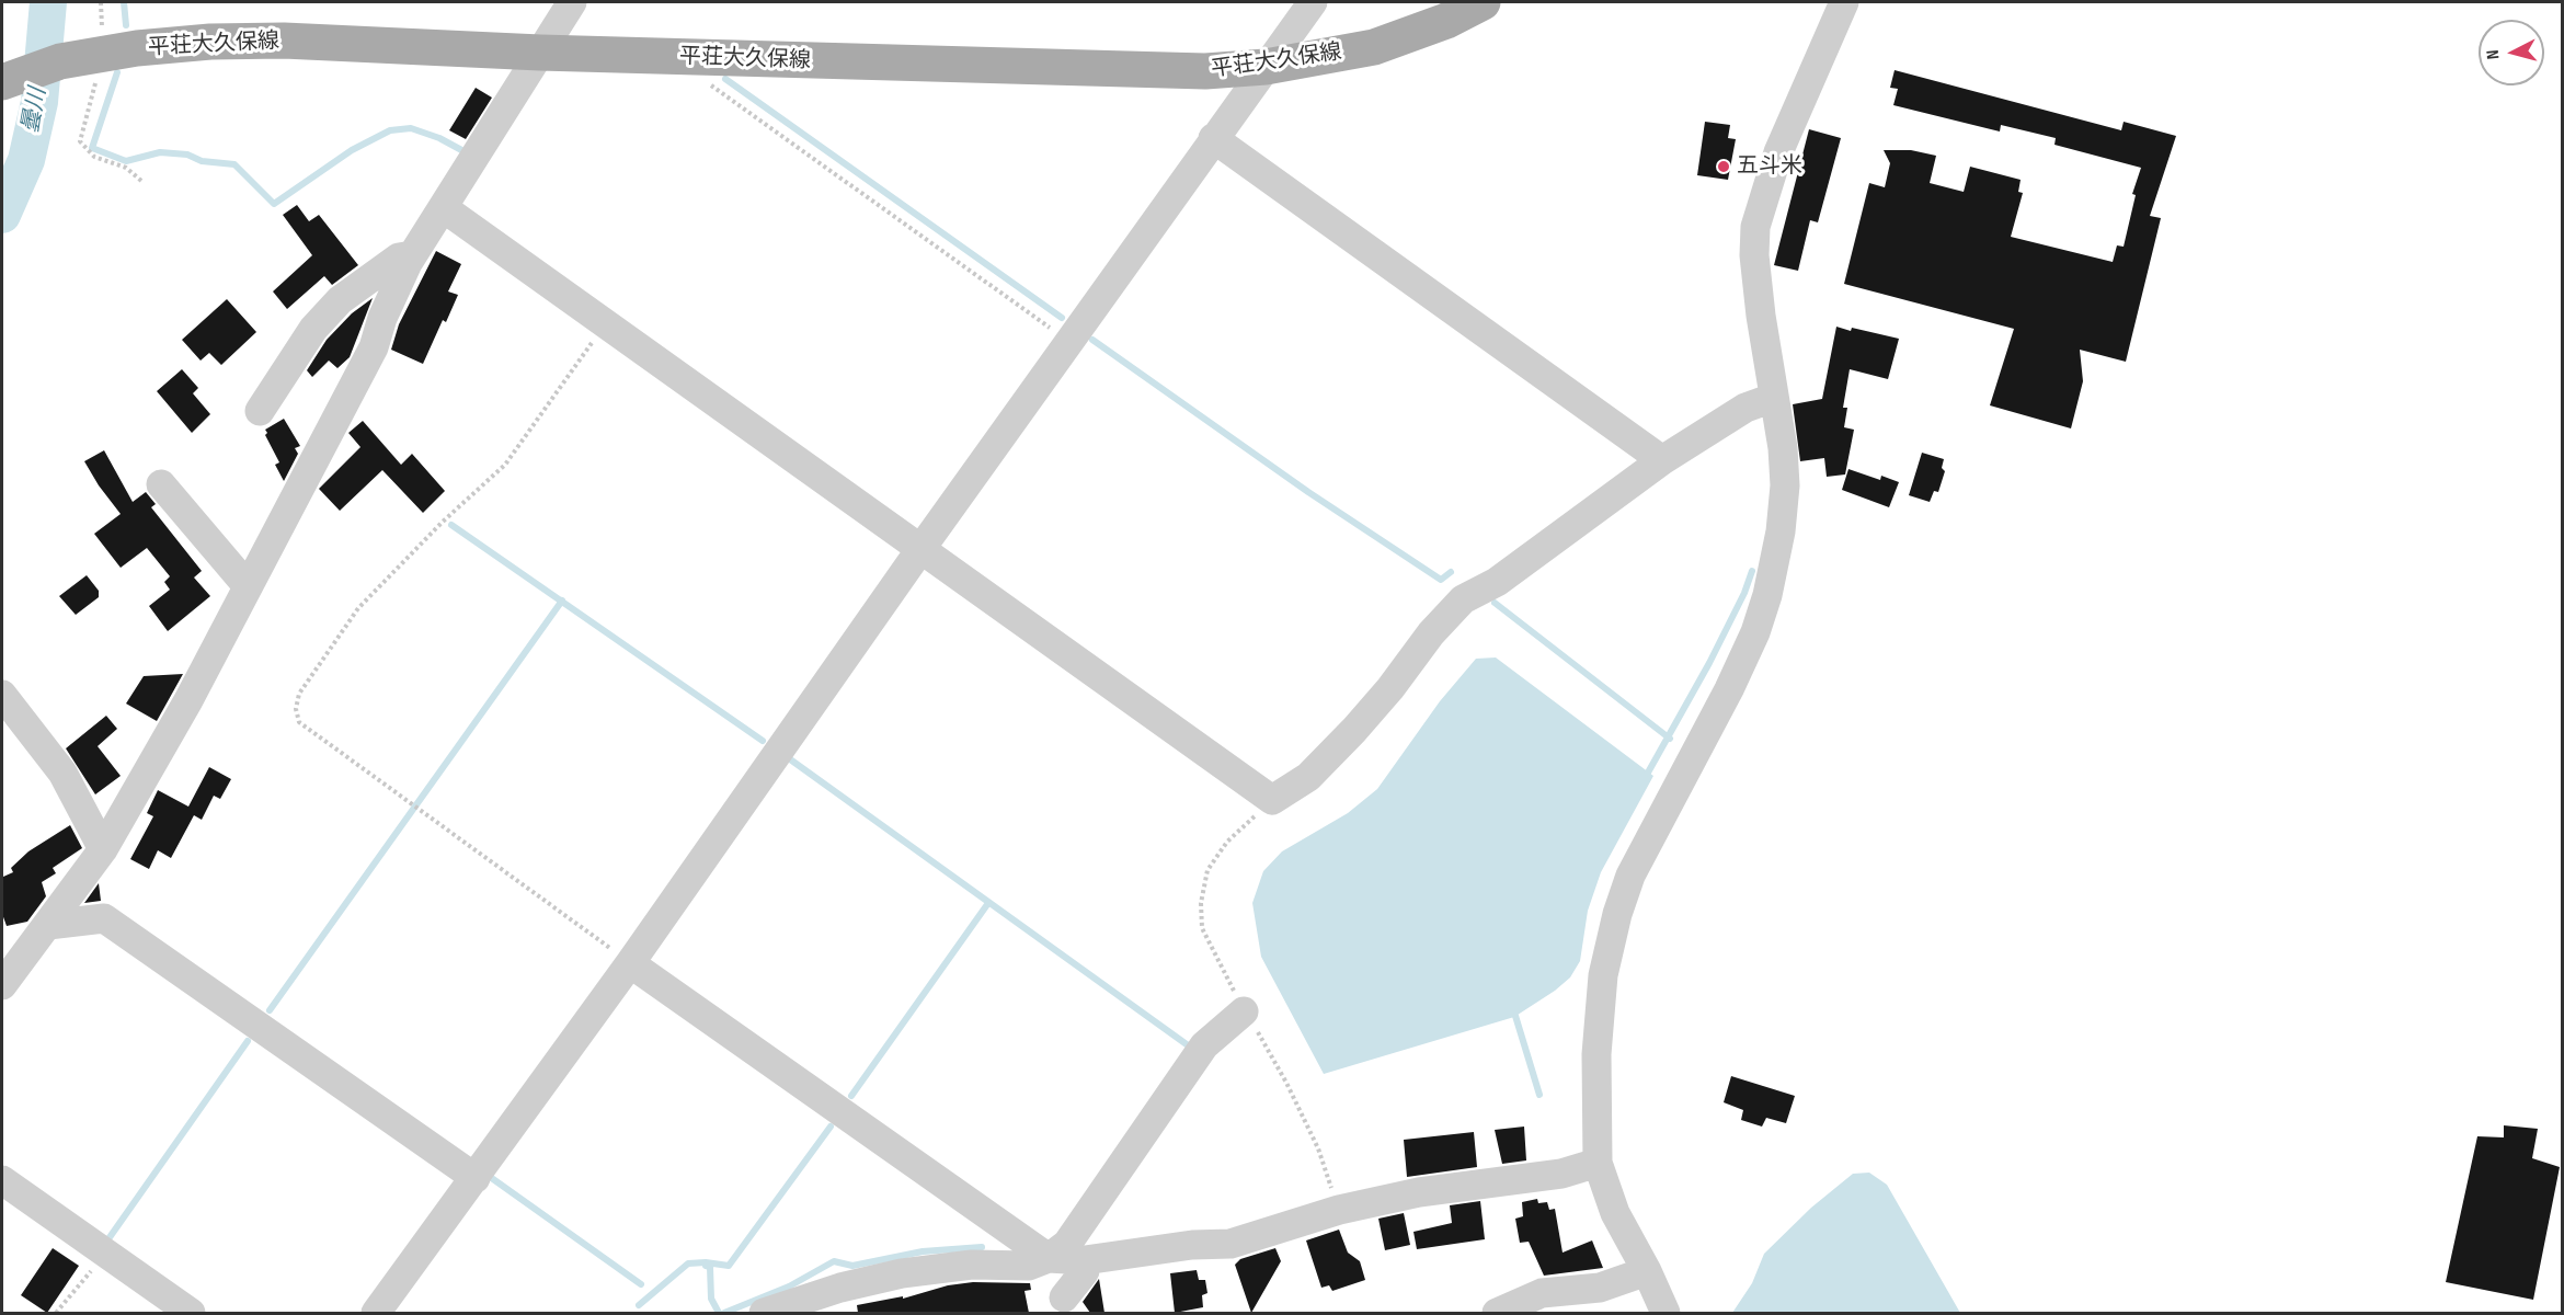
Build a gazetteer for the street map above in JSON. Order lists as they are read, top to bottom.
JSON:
{
  "streets": {
    "main road": ["平荘大久保線"]
  },
  "water": ["曇川"],
  "places": ["五斗米"],
  "north": "left"
}
